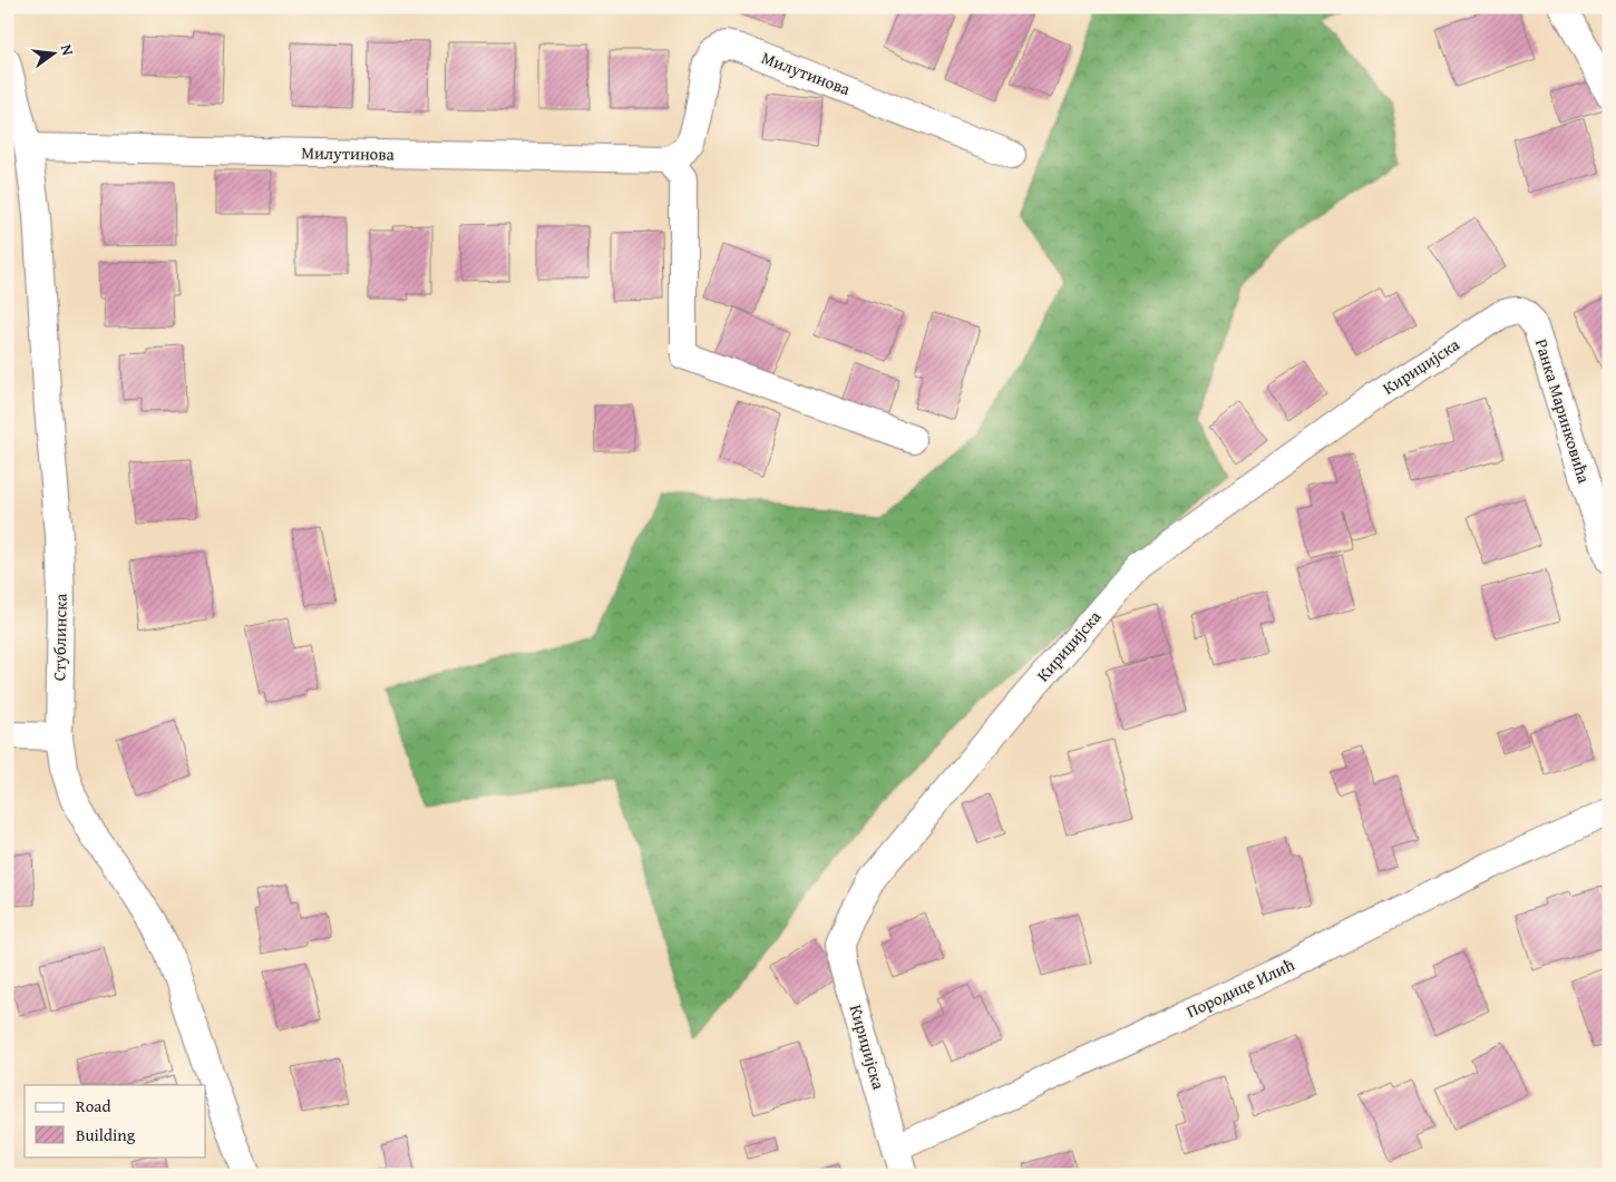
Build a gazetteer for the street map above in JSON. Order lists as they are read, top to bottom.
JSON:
{
  "streets": {
    "street": [
      "Милутинова",
      "Кириџијска",
      "Ранка Маринковића",
      "Стублинска",
      "Породице Илић"
    ]
  },
  "crossings": [
    ["Милутинова", "Стублинска"],
    ["Кириџијска", "Ранка Маринковића"],
    ["Кириџијска", "Породице Илић"]
  ],
  "legend": ["Road", "Building"],
  "north": "right"
}
